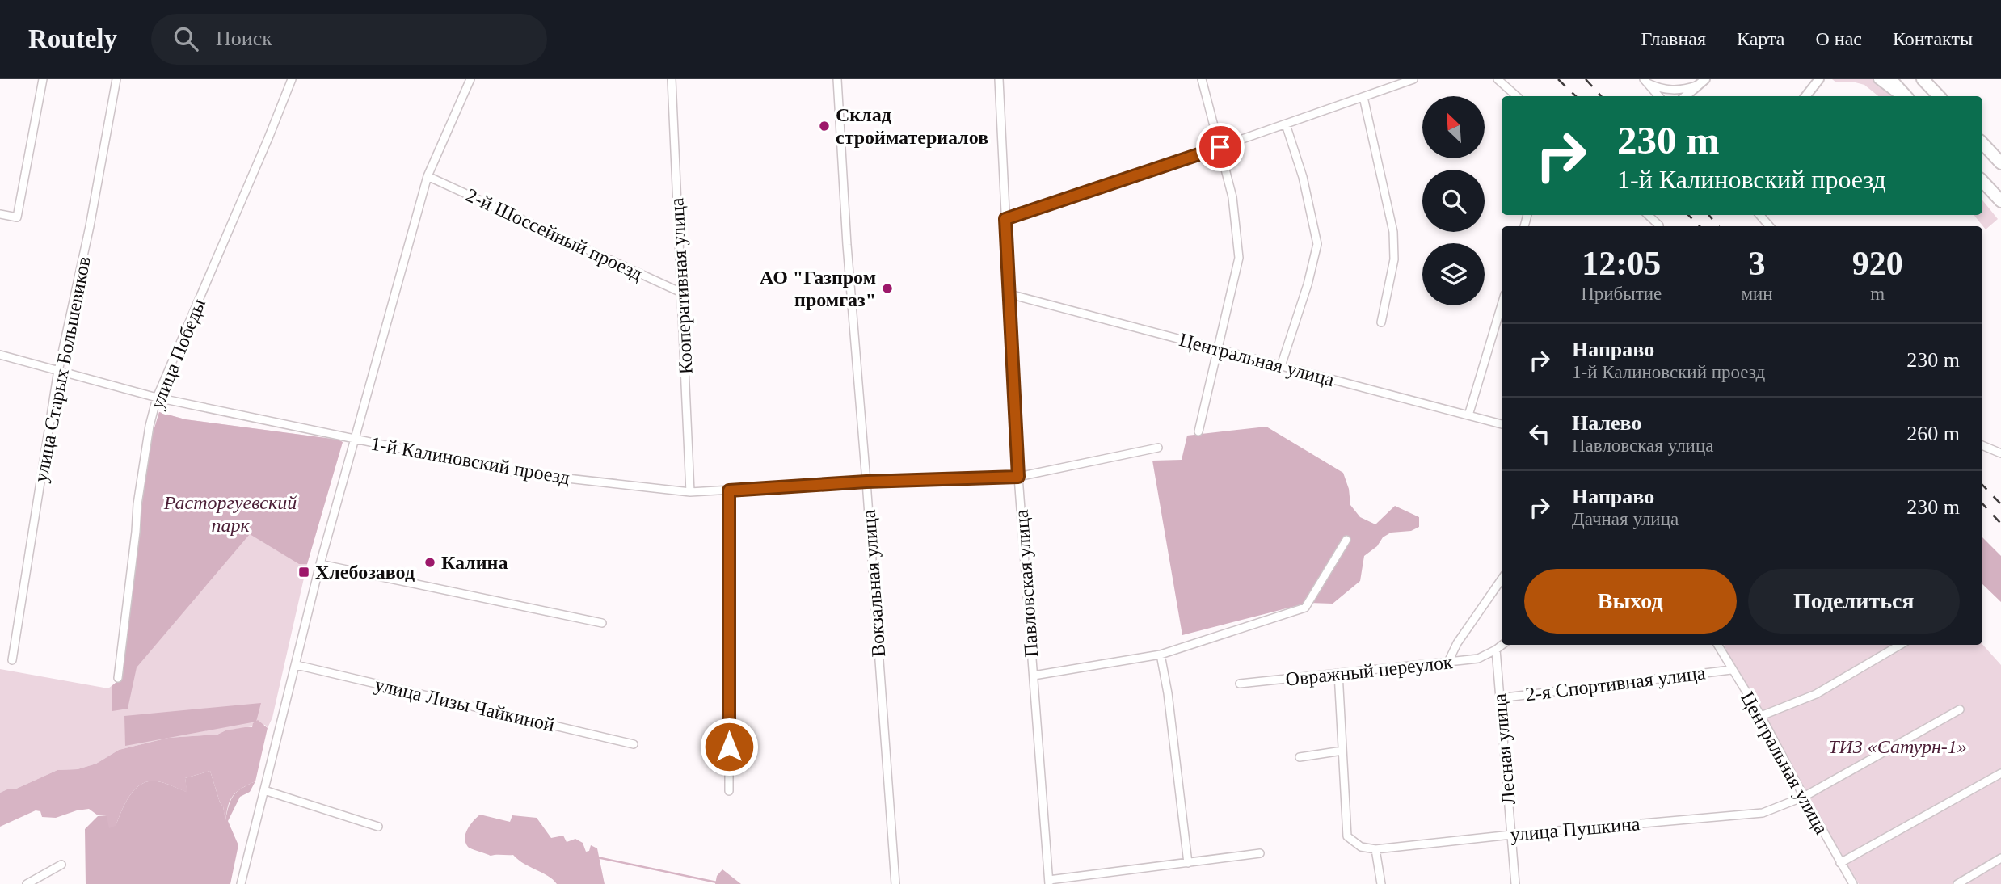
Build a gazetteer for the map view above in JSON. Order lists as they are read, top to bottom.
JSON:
{
  "streets": {
    "street": [
      "2-й Шоссейный проезд",
      "Кооперативная улица",
      "улица Победы",
      "Центральная улица",
      "улица Старых Большевиков",
      "1-й Калиновский проезд",
      "Вокзальная улица",
      "Павловская улица",
      "Овражный переулок",
      "2-я Спортивная улица",
      "улица Лизы Чайкиной",
      "Лесная улица",
      "улица Пушкина"
    ]
  },
  "crossings": [
    ["2-й Шоссейный проезд", "Кооперативная улица"],
    ["Кооперативная улица", "1-й Калиновский проезд"],
    ["улица Победы", "1-й Калиновский проезд"],
    ["Центральная улица", "Павловская улица"],
    ["Центральная улица", "2-я Спортивная улица"],
    ["Центральная улица", "улица Пушкина"],
    ["улица Старых Большевиков", "1-й Калиновский проезд"],
    ["1-й Калиновский проезд", "Вокзальная улица"],
    ["1-й Калиновский проезд", "Павловская улица"],
    ["Овражный переулок", "Лесная улица"],
    ["2-я Спортивная улица", "Лесная улица"],
    ["Лесная улица", "улица Пушкина"]
  ],
  "parks": ["Расторгуевский парк", "ТИЗ «Сатурн-1»"],
  "places": {
    "other": ["Склад стройматериалов", "АО \"Газпром промгаз\"", "Калина"],
    "transit": ["Хлебозавод"]
  },
  "north": "top left",
  "page": {
    "header": "Routely",
    "search": "Поиск",
    "nav": [
      "Главная",
      "Карта",
      "О нас",
      "Контакты"
    ],
    "turn": ["230 m", "1-й Калиновский проезд"],
    "eta": [
      "12:05",
      "Прибытие",
      "3",
      "мин",
      "920",
      "m"
    ],
    "list": [
      {
        "name": "Направо",
        "note": "1-й Калиновский проезд",
        "value": "230 m"
      },
      {
        "name": "Налево",
        "note": "Павловская улица",
        "value": "260 m"
      },
      {
        "name": "Направо",
        "note": "Дачная улица",
        "value": "230 m"
      }
    ],
    "buttons": ["Выход", "Поделиться"]
  }
}
